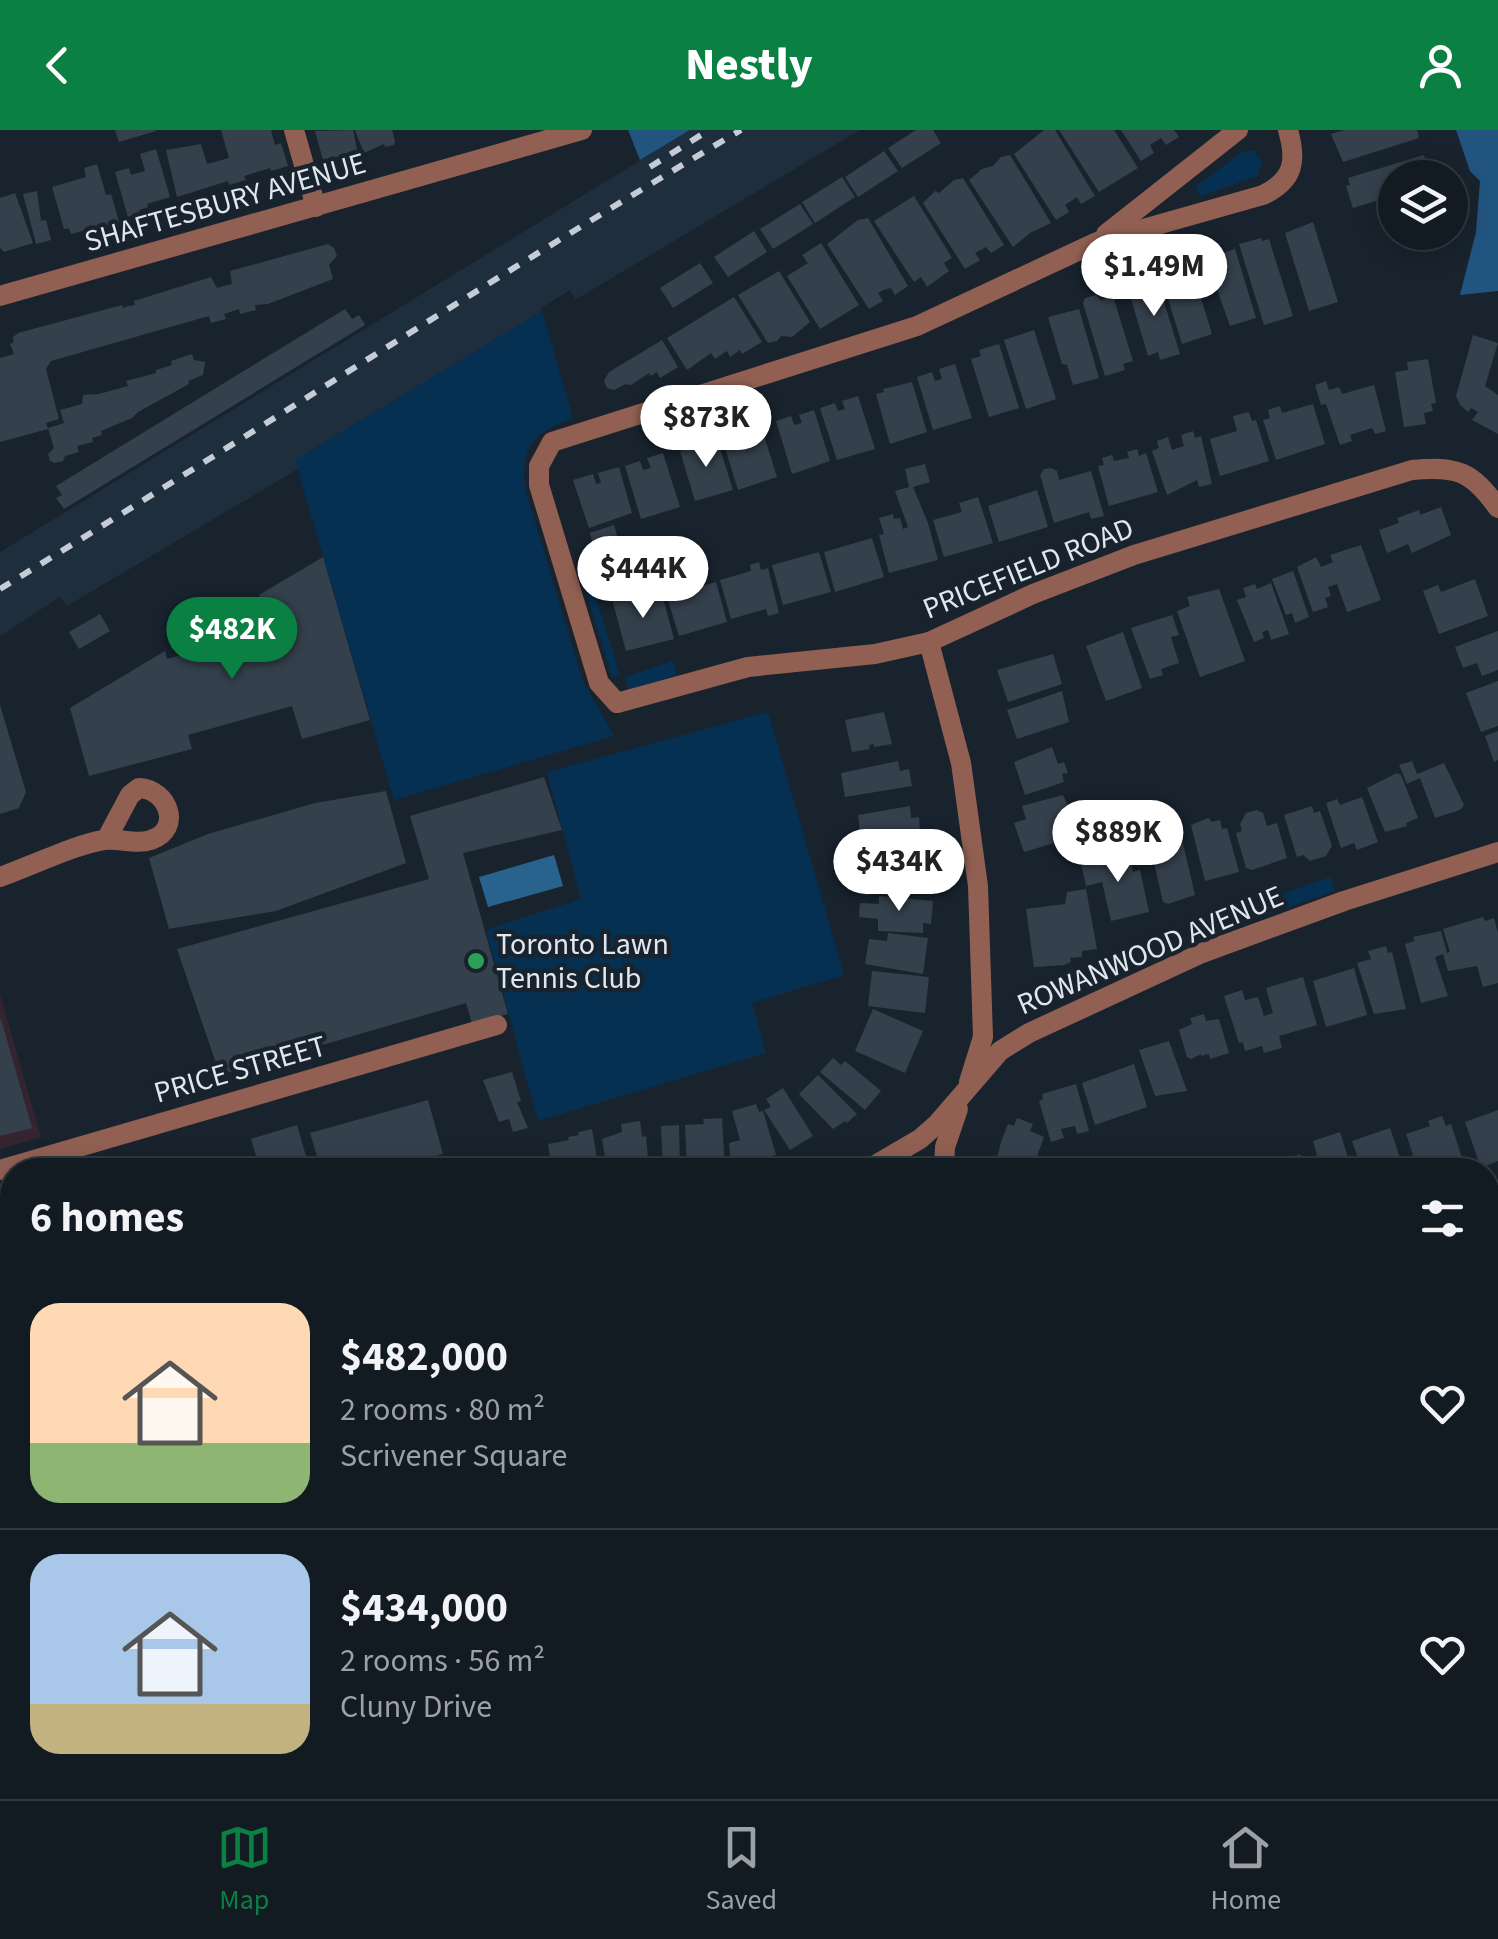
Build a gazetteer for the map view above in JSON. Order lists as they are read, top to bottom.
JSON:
{
  "streets": {
    "street": [
      "SHAFTESBURY AVENUE",
      "PRICEFIELD ROAD",
      "ROWANWOOD AVENUE",
      "PRICE STREET"
    ]
  },
  "places": ["Toronto Lawn Tennis Club"],
  "page": {
    "header": "Nestly",
    "price": [
      "$1.49M",
      "$873K",
      "$444K",
      "$482K",
      "$889K",
      "$434K"
    ],
    "heading": "6 homes",
    "list": [
      {
        "name": "$482,000",
        "note": "2 rooms · 80 m² · Scrivener Square"
      },
      {
        "name": "$434,000",
        "note": "2 rooms · 56 m² · Cluny Drive"
      }
    ],
    "tabs": ["Map", "Saved", "Home"]
  }
}
